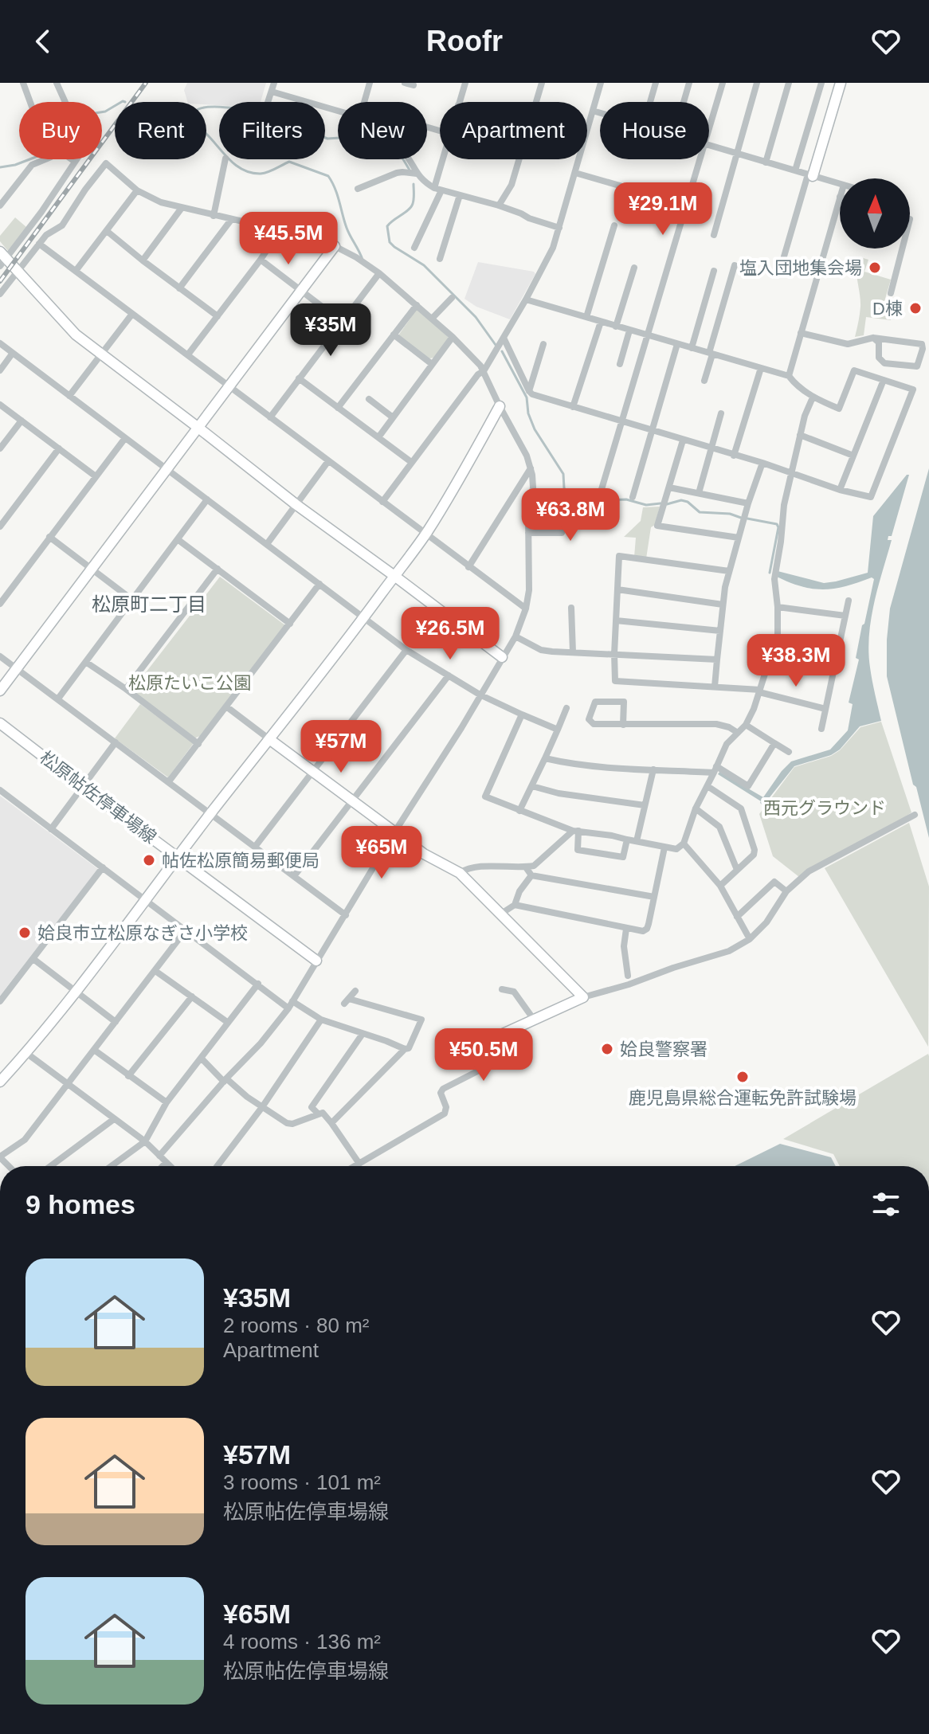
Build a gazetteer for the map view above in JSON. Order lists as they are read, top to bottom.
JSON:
{
  "streets": {
    "street": ["松原帖佐停車場線"]
  },
  "districts": ["松原町二丁目"],
  "parks": ["松原たいこ公園", "西元グラウンド"],
  "places": [
    "塩入団地集会場",
    "D棟",
    "帖佐松原簡易郵便局",
    "姶良市立松原なぎさ小学校",
    "姶良警察署",
    "鹿児島県総合運転免許試験場"
  ],
  "north": "top",
  "page": {
    "header": "Roofr",
    "chip": [
      "Buy",
      "Rent",
      "Filters",
      "New",
      "Apartment",
      "House"
    ],
    "price": [
      "¥29.1M",
      "¥45.5M",
      "¥35M",
      "¥63.8M",
      "¥26.5M",
      "¥38.3M",
      "¥57M",
      "¥65M",
      "¥50.5M"
    ],
    "heading": "9 homes",
    "list": [
      {
        "name": "¥35M",
        "note": "2 rooms · 80 m² · Apartment"
      },
      {
        "name": "¥57M",
        "note": "3 rooms · 101 m² · 松原帖佐停車場線"
      },
      {
        "name": "¥65M",
        "note": "4 rooms · 136 m² · 松原帖佐停車場線"
      }
    ]
  }
}
